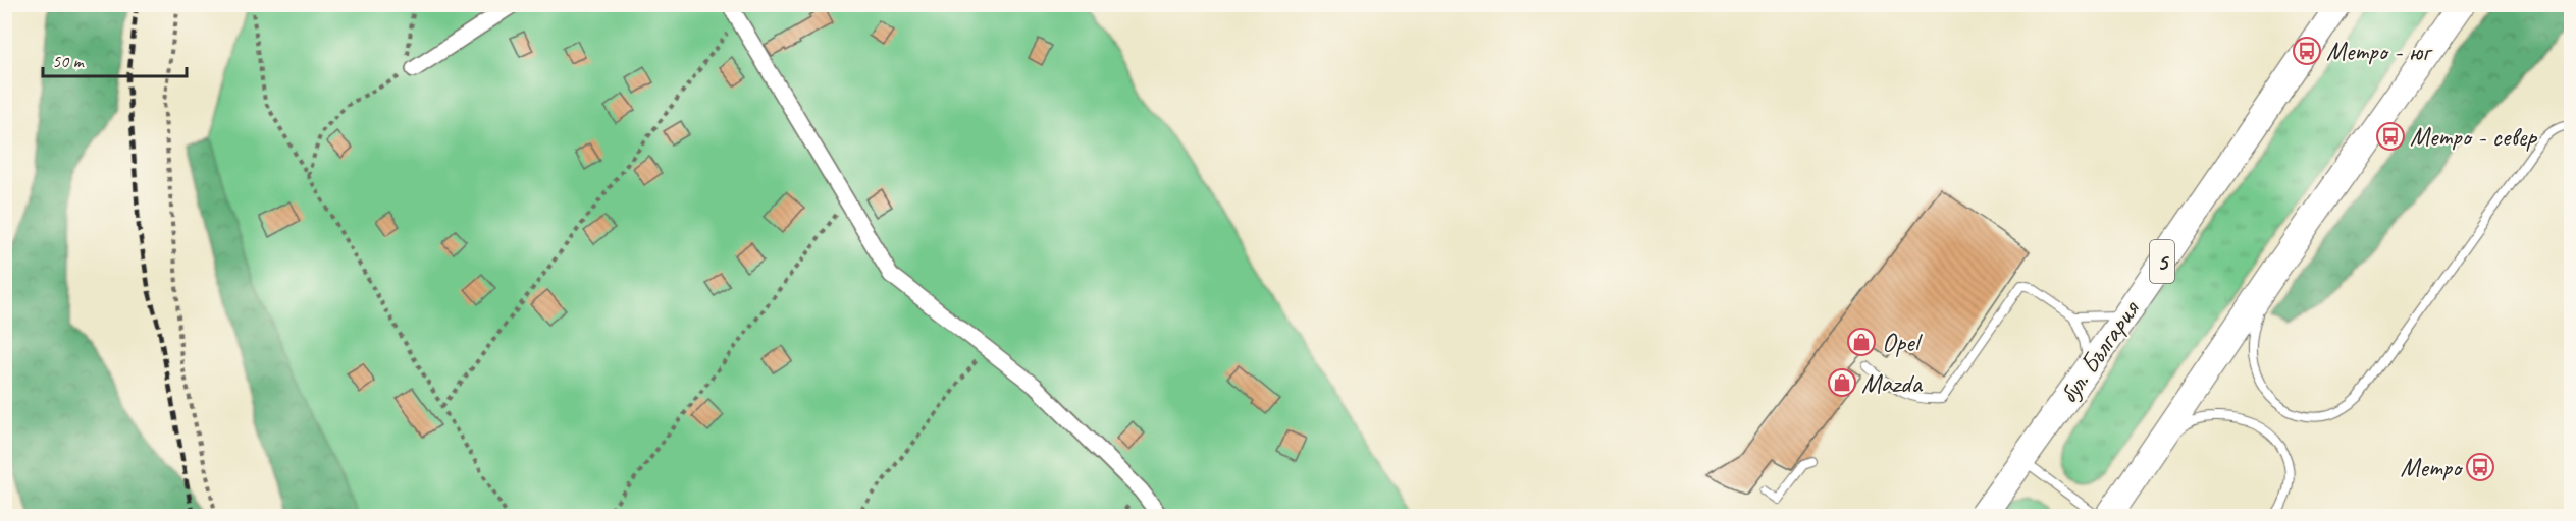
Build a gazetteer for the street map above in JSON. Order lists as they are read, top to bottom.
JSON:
{
  "streets": {
    "highway": ["5", "бул. България"]
  },
  "places": {
    "bus stop": ["Метро - юг", "Метро - север", "Метро"],
    "shop": ["Opel", "Mazda"]
  },
  "scale_bar": "50 m"
}
